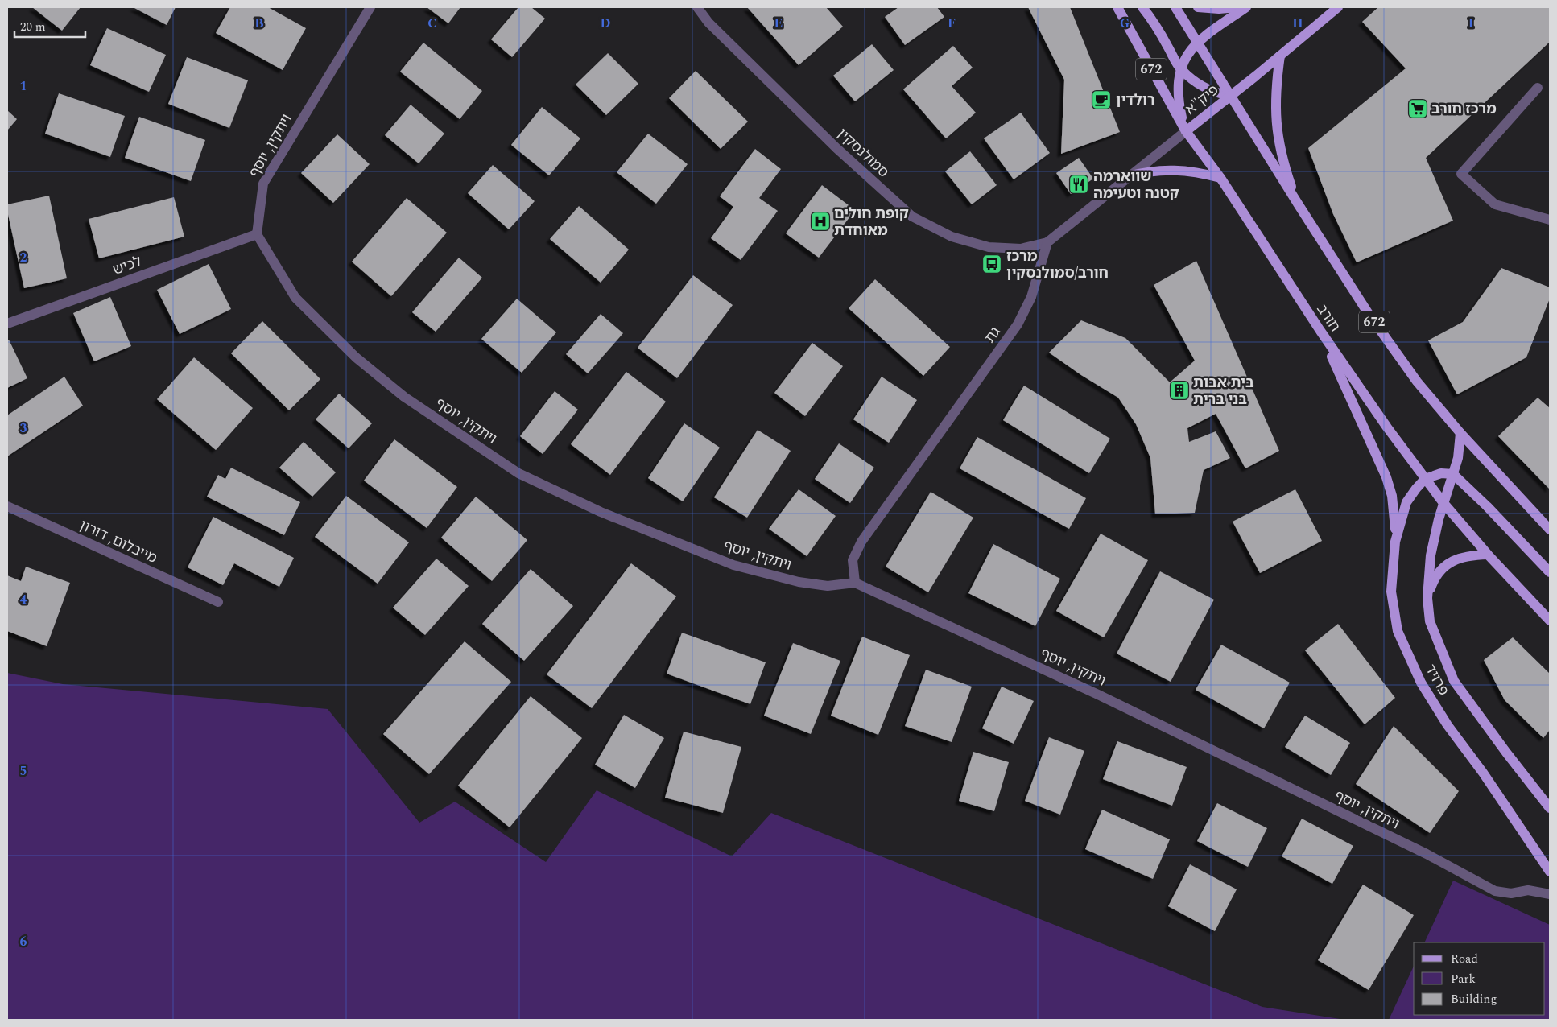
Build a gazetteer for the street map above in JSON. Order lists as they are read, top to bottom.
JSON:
{
  "streets": {
    "main road": [
      "672",
      "פיק\"א",
      "חורב",
      "פרויד"
    ],
    "street": [
      "ויתקין, יוסף",
      "סמולנסקין",
      "לכיש",
      "גת",
      "מייבלום, דורון"
    ]
  },
  "crossings": [
    ["672", "פיק\"א"],
    ["672", "פרויד"],
    ["פיק\"א", "חורב"],
    ["ויתקין, יוסף", "לכיש"],
    ["ויתקין, יוסף", "גת"],
    ["סמולנסקין", "גת"],
    ["חורב", "פרויד"]
  ],
  "places": {
    "cafe": ["רולדין"],
    "supermarket": ["מרכז חורב"],
    "restaurant": ["שווארמה קטנה וטעימה"],
    "hospital": ["קופת חולים מאוחדת"],
    "bus stop": ["מרכז חורב/סמולנסקין"],
    "building": ["בית אבות בני ברית"]
  },
  "legend": ["Road", "Park", "Building"],
  "scale_bar": "20 m",
  "grid": {
    "columns": [
      "B",
      "C",
      "D",
      "E",
      "F",
      "G",
      "H",
      "I"
    ],
    "rows": [
      "1",
      "2",
      "3",
      "4",
      "5",
      "6"
    ]
  }
}
